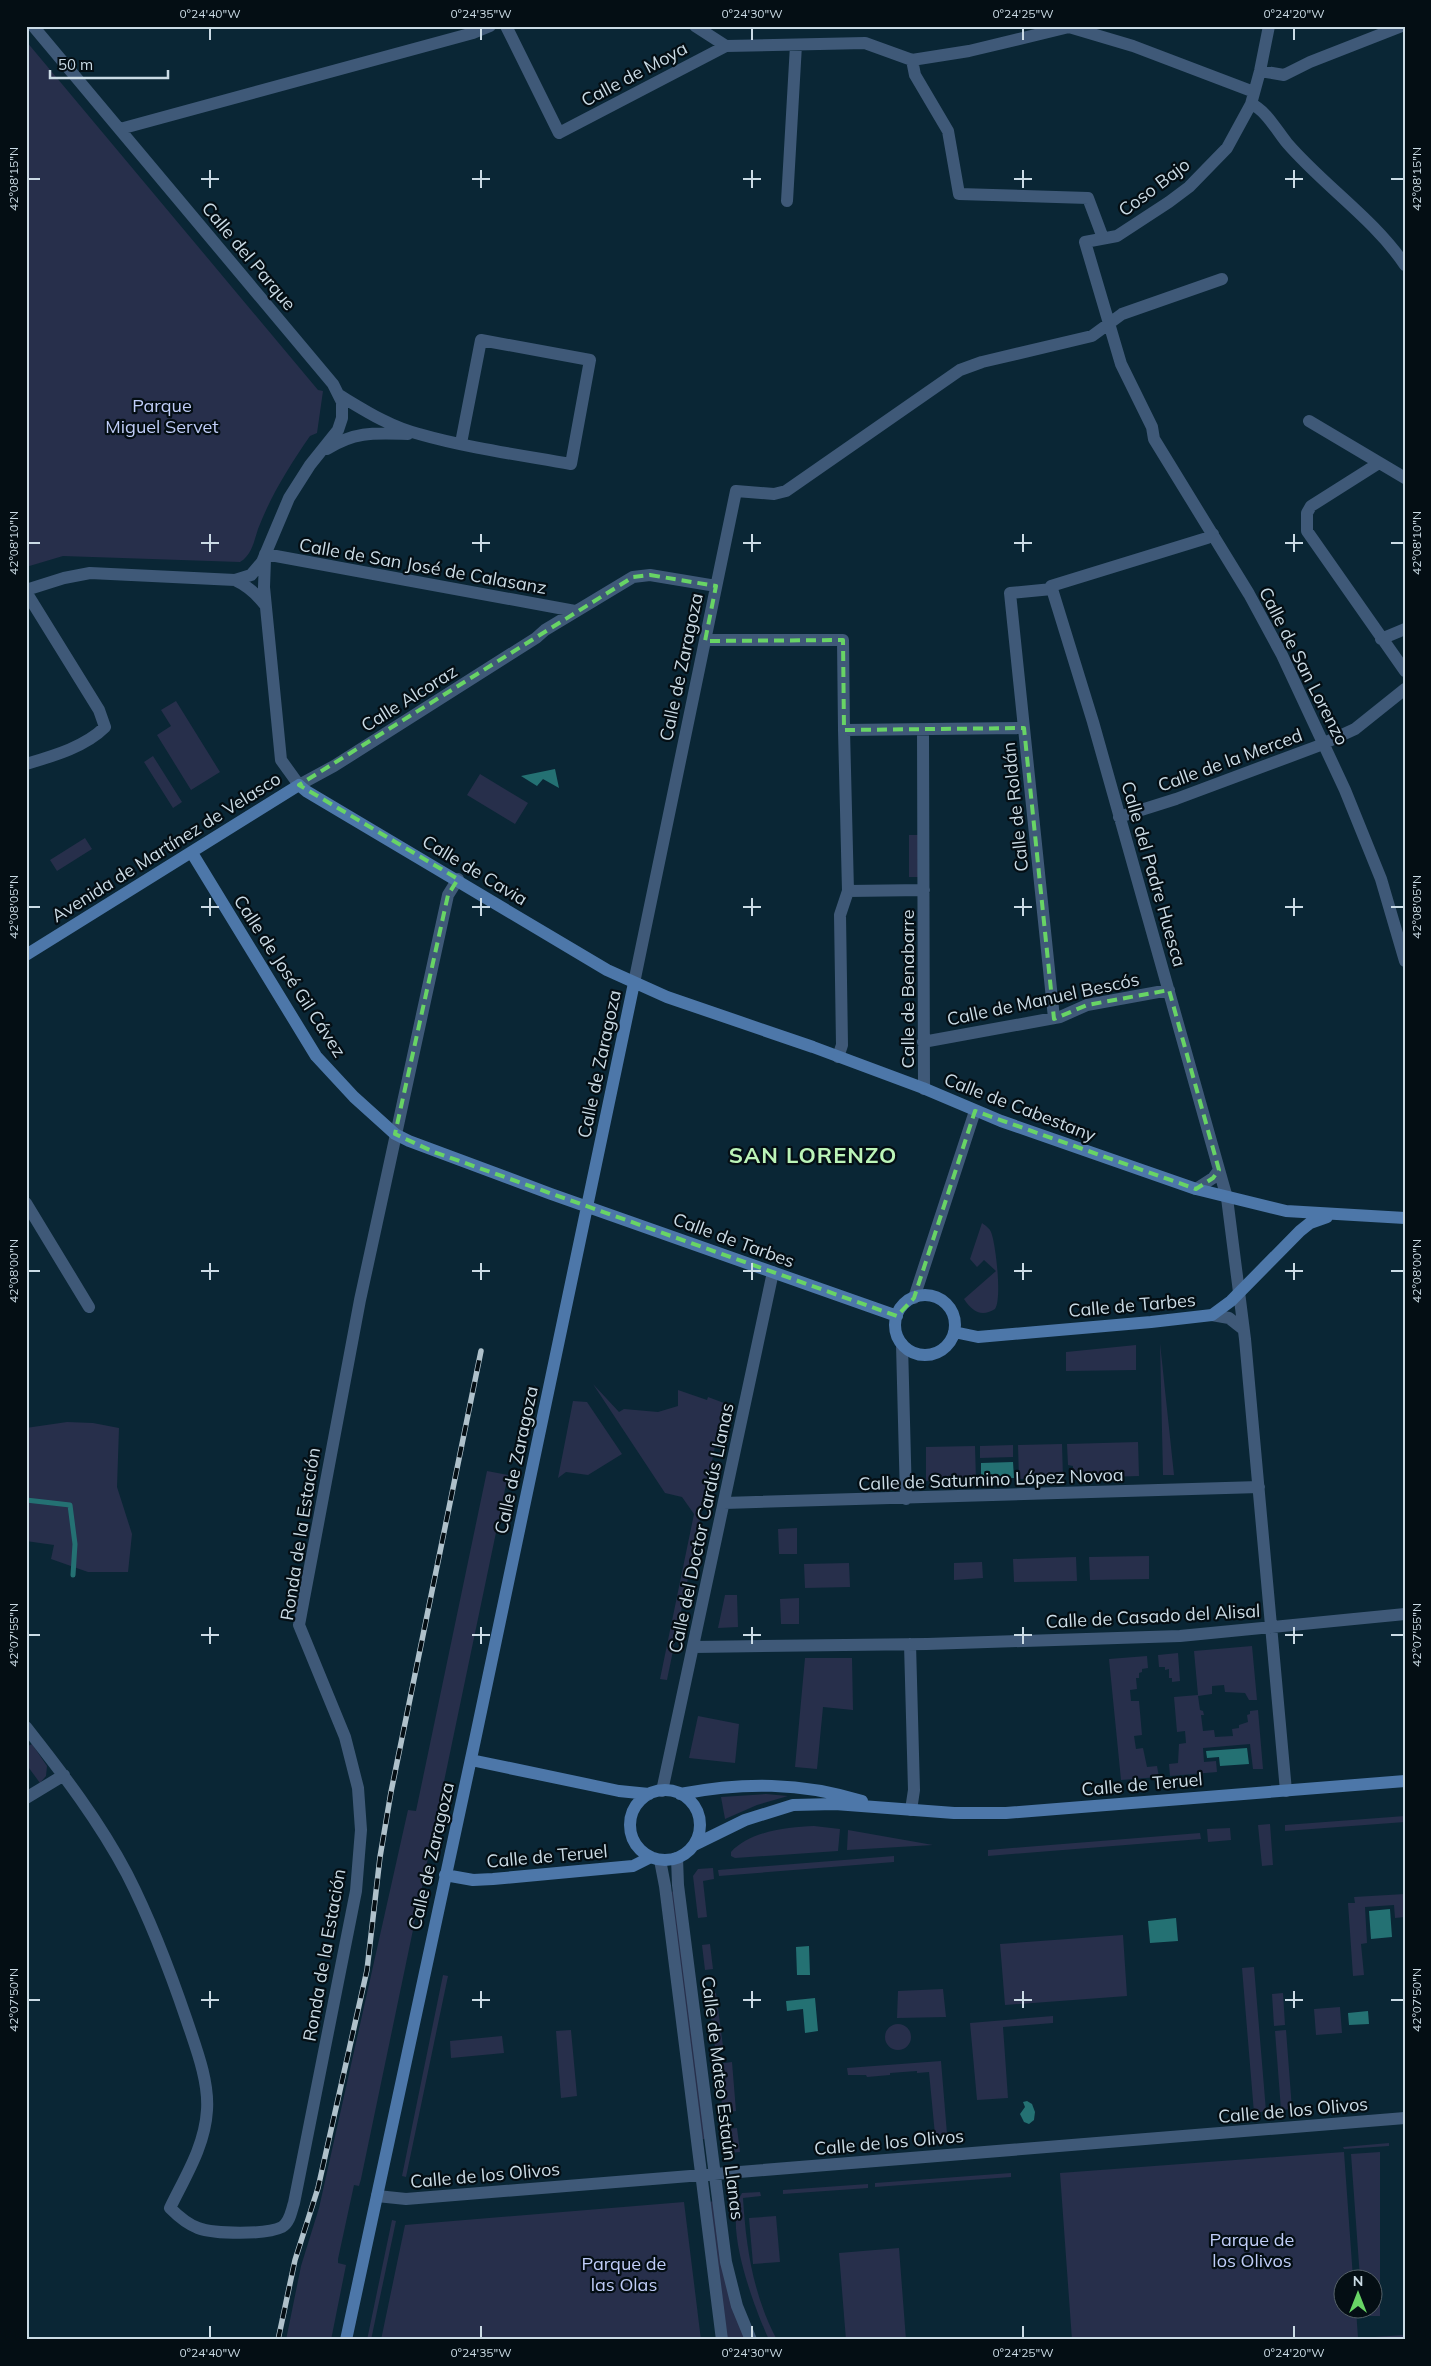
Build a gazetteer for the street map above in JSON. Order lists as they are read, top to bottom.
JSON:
{
  "streets": {
    "main road": [
      "Calle de Zaragoza",
      "Avenida de Martínez de Velasco",
      "Calle de Cavia",
      "Calle de José Gil Cávez",
      "Calle de Cabestany",
      "Calle de Tarbes",
      "Calle de Teruel"
    ],
    "street": [
      "Calle de Moya",
      "Coso Bajo",
      "Calle del Parque",
      "Calle de San José de Calasanz",
      "Calle de San Lorenzo",
      "Calle Alcoraz",
      "Calle de la Merced",
      "Calle de Roldán",
      "Calle del Padre Huesca",
      "Calle de Benabarre",
      "Calle de Manuel Bescós",
      "Calle de Saturnino López Novoa",
      "Calle del Doctor Cardús Llanas",
      "Ronda de la Estación",
      "Calle de Casado del Alisal",
      "Calle de Mateo Estaún Llanas",
      "Calle de los Olivos"
    ]
  },
  "crossings": [
    ["Coso Bajo", "Calle de San Lorenzo"],
    ["Calle de San José de Calasanz", "Calle Alcoraz"],
    ["Calle de San Lorenzo", "Calle de Zaragoza"],
    ["Calle de San Lorenzo", "Calle de la Merced"],
    ["Calle de Zaragoza", "Calle Alcoraz"],
    ["Calle de Zaragoza", "Calle de Cavia"],
    ["Calle de Zaragoza", "Calle de José Gil Cávez"],
    ["Calle de Zaragoza", "Calle de Cabestany"],
    ["Calle de Zaragoza", "Calle de Tarbes"],
    ["Calle de Zaragoza", "Calle de Teruel"],
    ["Calle de Zaragoza", "Calle de los Olivos"],
    ["Calle Alcoraz", "Avenida de Martínez de Velasco"],
    ["Calle Alcoraz", "Calle de Cavia"],
    ["Calle de la Merced", "Calle del Padre Huesca"],
    ["Calle de Roldán", "Calle del Padre Huesca"],
    ["Calle de Roldán", "Calle de Manuel Bescós"],
    ["Avenida de Martínez de Velasco", "Calle de Cavia"],
    ["Avenida de Martínez de Velasco", "Calle de José Gil Cávez"],
    ["Calle de Cavia", "Calle de Cabestany"],
    ["Calle del Padre Huesca", "Calle de Manuel Bescós"],
    ["Calle del Padre Huesca", "Calle de Cabestany"],
    ["Calle del Padre Huesca", "Calle de Tarbes"],
    ["Calle del Padre Huesca", "Calle de Saturnino López Novoa"],
    ["Calle del Padre Huesca", "Calle de Casado del Alisal"],
    ["Calle del Padre Huesca", "Calle de Teruel"],
    ["Calle de José Gil Cávez", "Calle de Tarbes"],
    ["Calle de José Gil Cávez", "Ronda de la Estación"],
    ["Calle de Benabarre", "Calle de Manuel Bescós"],
    ["Calle de Benabarre", "Calle de Cabestany"],
    ["Calle de Cabestany", "Calle de Tarbes"],
    ["Calle de Tarbes", "Calle del Doctor Cardús Llanas"],
    ["Calle de Saturnino López Novoa", "Calle del Doctor Cardús Llanas"],
    ["Calle del Doctor Cardús Llanas", "Calle de Casado del Alisal"],
    ["Calle del Doctor Cardús Llanas", "Calle de Teruel"],
    ["Calle del Doctor Cardús Llanas", "Calle de Mateo Estaún Llanas"],
    ["Calle de Teruel", "Calle de Mateo Estaún Llanas"],
    ["Calle de Mateo Estaún Llanas", "Calle de los Olivos"]
  ],
  "districts": ["SAN LORENZO"],
  "parks": ["Parque Miguel Servet", "Parque de los Olivos", "Parque de las Olas"],
  "scale_bar": "50 m",
  "north": "top",
  "coordinates": [
    "0°24'40\"W",
    "0°24'35\"W",
    "0°24'30\"W",
    "0°24'25\"W",
    "0°24'20\"W",
    "42°08'15\"N",
    "42°08'10\"N",
    "42°08'05\"N",
    "42°08'00\"N",
    "42°07'55\"N",
    "42°07'50\"N"
  ]
}
